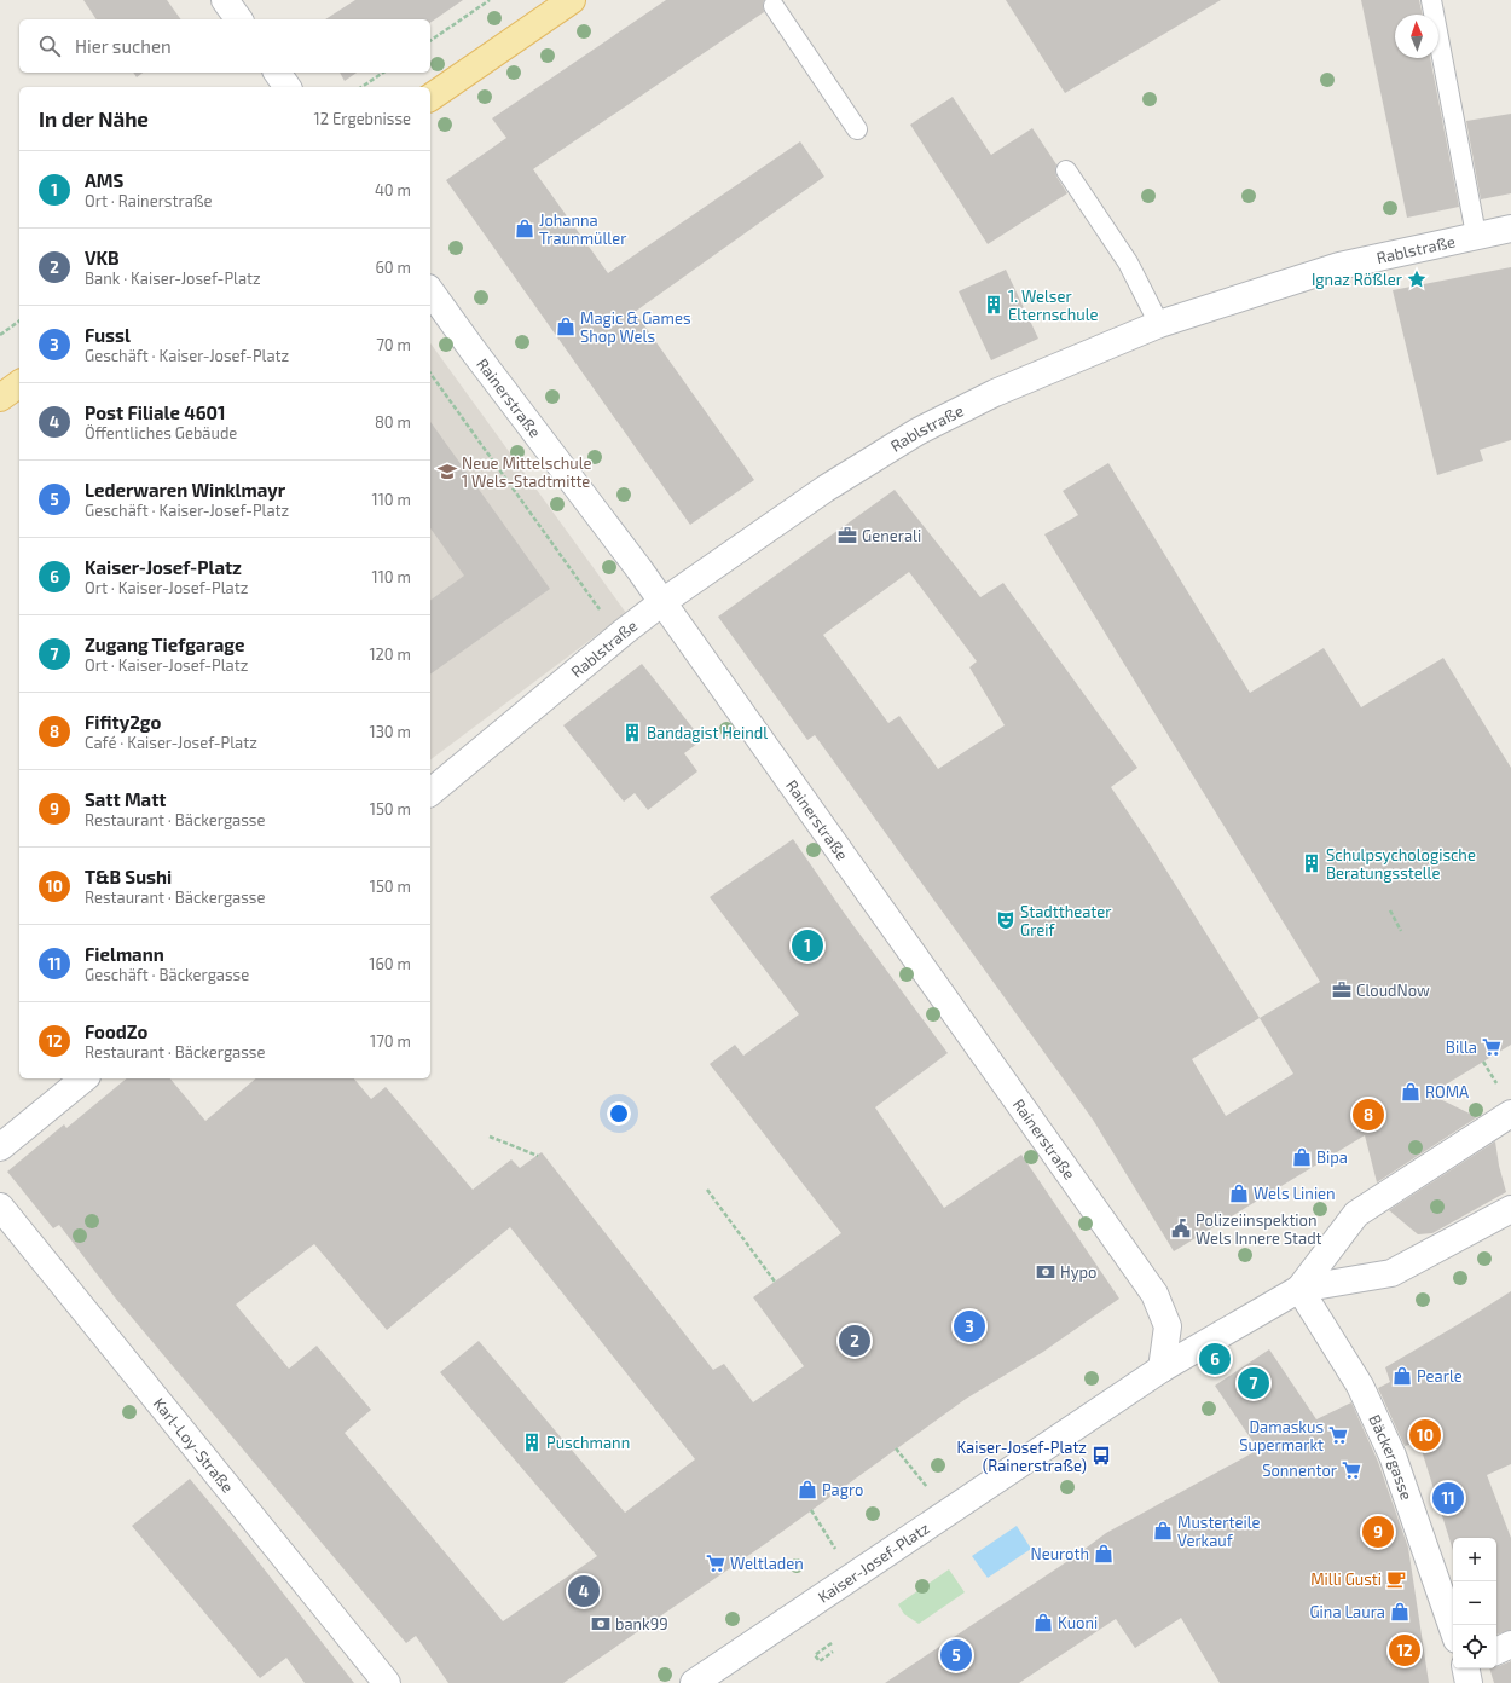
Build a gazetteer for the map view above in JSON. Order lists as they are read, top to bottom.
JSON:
{
  "streets": {
    "street": [
      "Rablstraße",
      "Rainerstraße",
      "Karl-Loy-Straße",
      "Bäckergasse",
      "Kaiser-Josef-Platz"
    ]
  },
  "crossings": [
    ["Rablstraße", "Rainerstraße"],
    ["Rainerstraße", "Kaiser-Josef-Platz"],
    ["Bäckergasse", "Kaiser-Josef-Platz"]
  ],
  "places": {
    "shop": [
      "Johanna Traunmüller",
      "Magic & Games Shop Wels",
      "ROMA",
      "Bipa",
      "Wels Linien",
      "Pearle",
      "Pagro",
      "Musterteile Verkauf",
      "Neuroth",
      "Gina Laura",
      "Kuoni"
    ],
    "place": ["Ignaz Rößler"],
    "building": [
      "1. Welser Elternschule",
      "Bandagist Heindl",
      "Schulpsychologische Beratungsstelle",
      "Puschmann"
    ],
    "school or university": ["Neue Mittelschule 1 Wels-Stadtmitte"],
    "office": ["Generali", "CloudNow"],
    "theatre": ["Stadttheater Greif"],
    "supermarket": [
      "Billa",
      "Damaskus Supermarkt",
      "Sonnentor",
      "Weltladen"
    ],
    "public building": ["Polizeiinspektion Wels Innere Stadt"],
    "bank": ["Hypo", "bank99"],
    "bus stop": ["Kaiser-Josef-Platz (Rainerstraße)"],
    "cafe": ["Milli Gusti"]
  },
  "north": "top",
  "page": {
    "search": "Hier suchen",
    "heading": ["In der Nähe", "12 Ergebnisse"],
    "list": [
      {
        "mark": "1",
        "name": "AMS",
        "note": "Ort · Rainerstraße",
        "value": "40 m"
      },
      {
        "mark": "2",
        "name": "VKB",
        "note": "Bank · Kaiser-Josef-Platz",
        "value": "60 m"
      },
      {
        "mark": "3",
        "name": "Fussl",
        "note": "Geschäft · Kaiser-Josef-Platz",
        "value": "70 m"
      },
      {
        "mark": "4",
        "name": "Post Filiale 4601",
        "note": "Öffentliches Gebäude",
        "value": "80 m"
      },
      {
        "mark": "5",
        "name": "Lederwaren Winklmayr",
        "note": "Geschäft · Kaiser-Josef-Platz",
        "value": "110 m"
      },
      {
        "mark": "6",
        "name": "Kaiser-Josef-Platz",
        "note": "Ort · Kaiser-Josef-Platz",
        "value": "110 m"
      },
      {
        "mark": "7",
        "name": "Zugang Tiefgarage",
        "note": "Ort · Kaiser-Josef-Platz",
        "value": "120 m"
      },
      {
        "mark": "8",
        "name": "Fifity2go",
        "note": "Café · Kaiser-Josef-Platz",
        "value": "130 m"
      },
      {
        "mark": "9",
        "name": "Satt Matt",
        "note": "Restaurant · Bäckergasse",
        "value": "150 m"
      },
      {
        "mark": "10",
        "name": "T&B Sushi",
        "note": "Restaurant · Bäckergasse",
        "value": "150 m"
      },
      {
        "mark": "11",
        "name": "Fielmann",
        "note": "Geschäft · Bäckergasse",
        "value": "160 m"
      },
      {
        "mark": "12",
        "name": "FoodZo",
        "note": "Restaurant · Bäckergasse",
        "value": "170 m"
      }
    ],
    "pins": [
      "1",
      "8",
      "3",
      "2",
      "6",
      "7",
      "10",
      "11",
      "9",
      "4",
      "12",
      "5"
    ],
    "map_buttons": ["+", "−"]
  }
}
